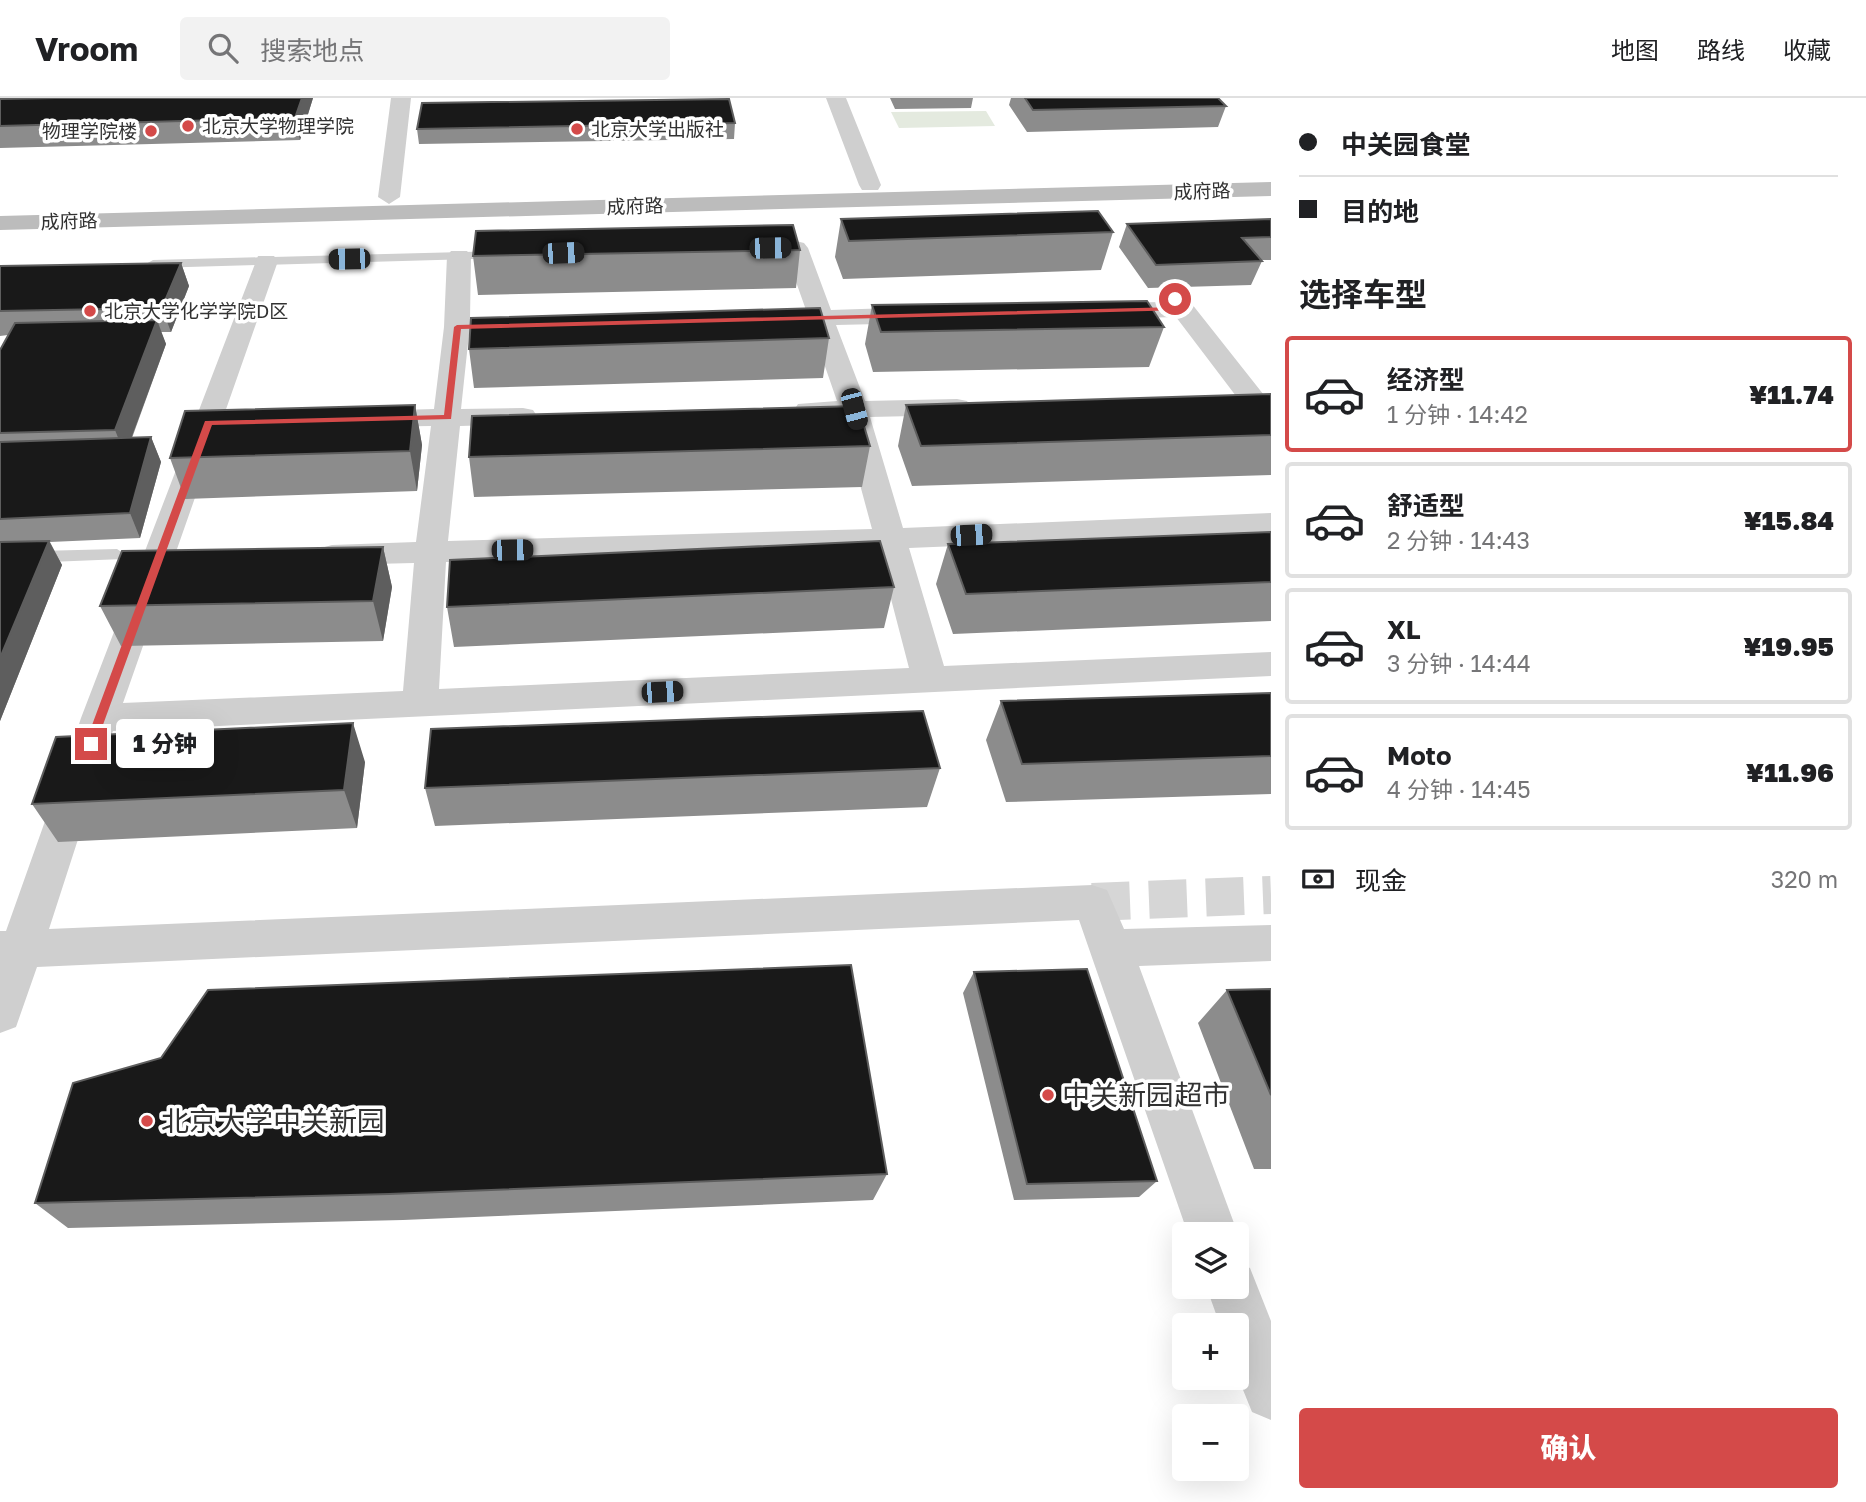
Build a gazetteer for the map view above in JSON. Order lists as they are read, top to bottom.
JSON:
{
  "streets": {
    "main road": ["成府路"]
  },
  "places": [
    "北京大学物理学院",
    "北京大学出版社",
    "物理学院楼",
    "北京大学化学学院D区",
    "中关新园超市",
    "北京大学中关新园"
  ],
  "page": {
    "header": "Vroom",
    "search": "搜索地点",
    "nav": ["地图", "路线", "收藏"],
    "banner": ["中关园食堂", "目的地"],
    "heading": "选择车型",
    "list": [
      {
        "name": "经济型",
        "note": "1 分钟 · 14:42",
        "value": "¥11.74"
      },
      {
        "name": "舒适型",
        "note": "2 分钟 · 14:43",
        "value": "¥15.84"
      },
      {
        "name": "XL",
        "note": "3 分钟 · 14:44",
        "value": "¥19.95"
      },
      {
        "name": "Moto",
        "note": "4 分钟 · 14:45",
        "value": "¥11.96"
      }
    ],
    "bubble": "1 分钟",
    "pay": ["现金", "320 m"],
    "map_buttons": ["+", "−"],
    "buttons": "确认"
  }
}
